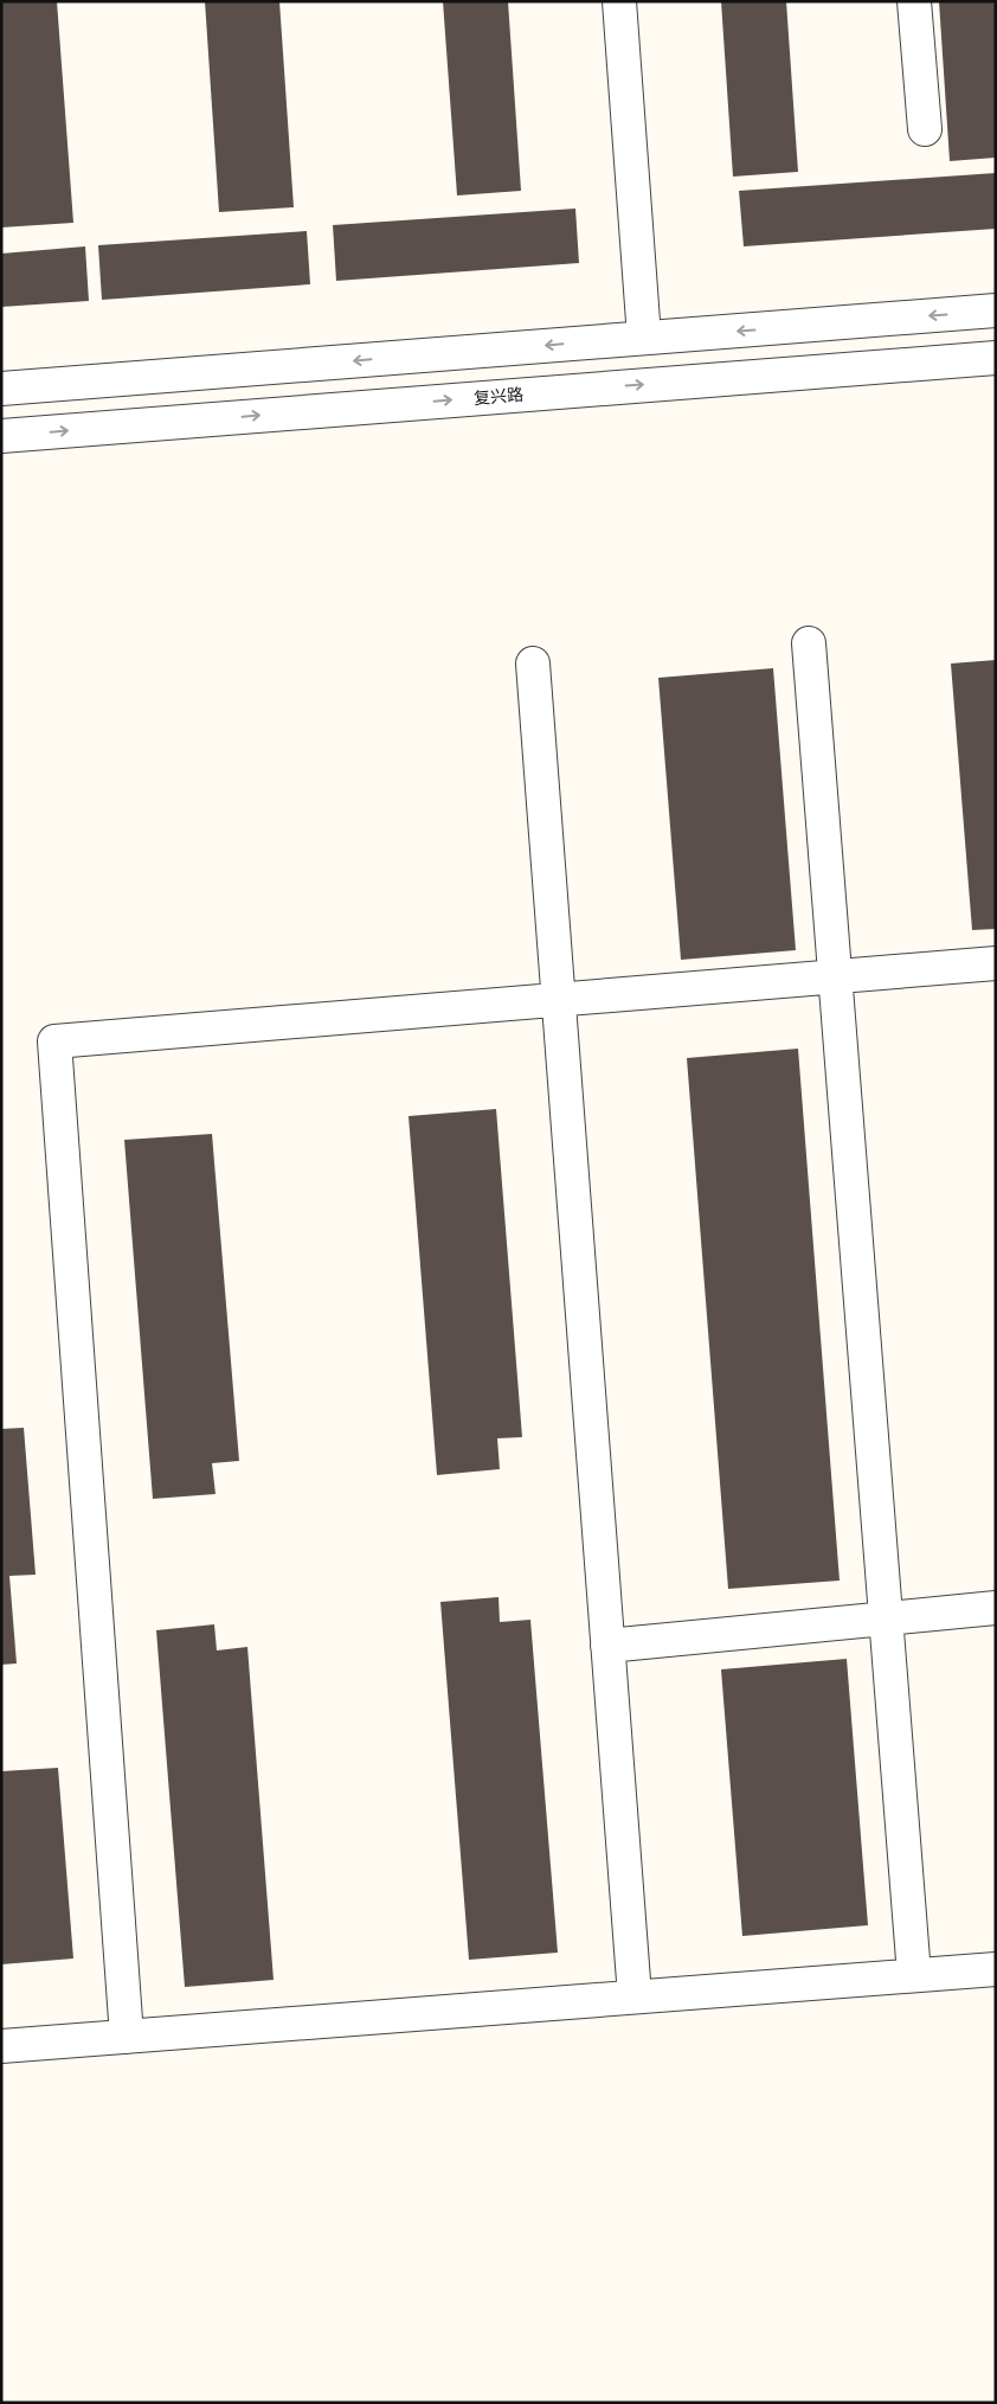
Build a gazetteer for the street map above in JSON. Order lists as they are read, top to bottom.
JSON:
{
  "streets": {
    "street": ["复兴路"]
  }
}
